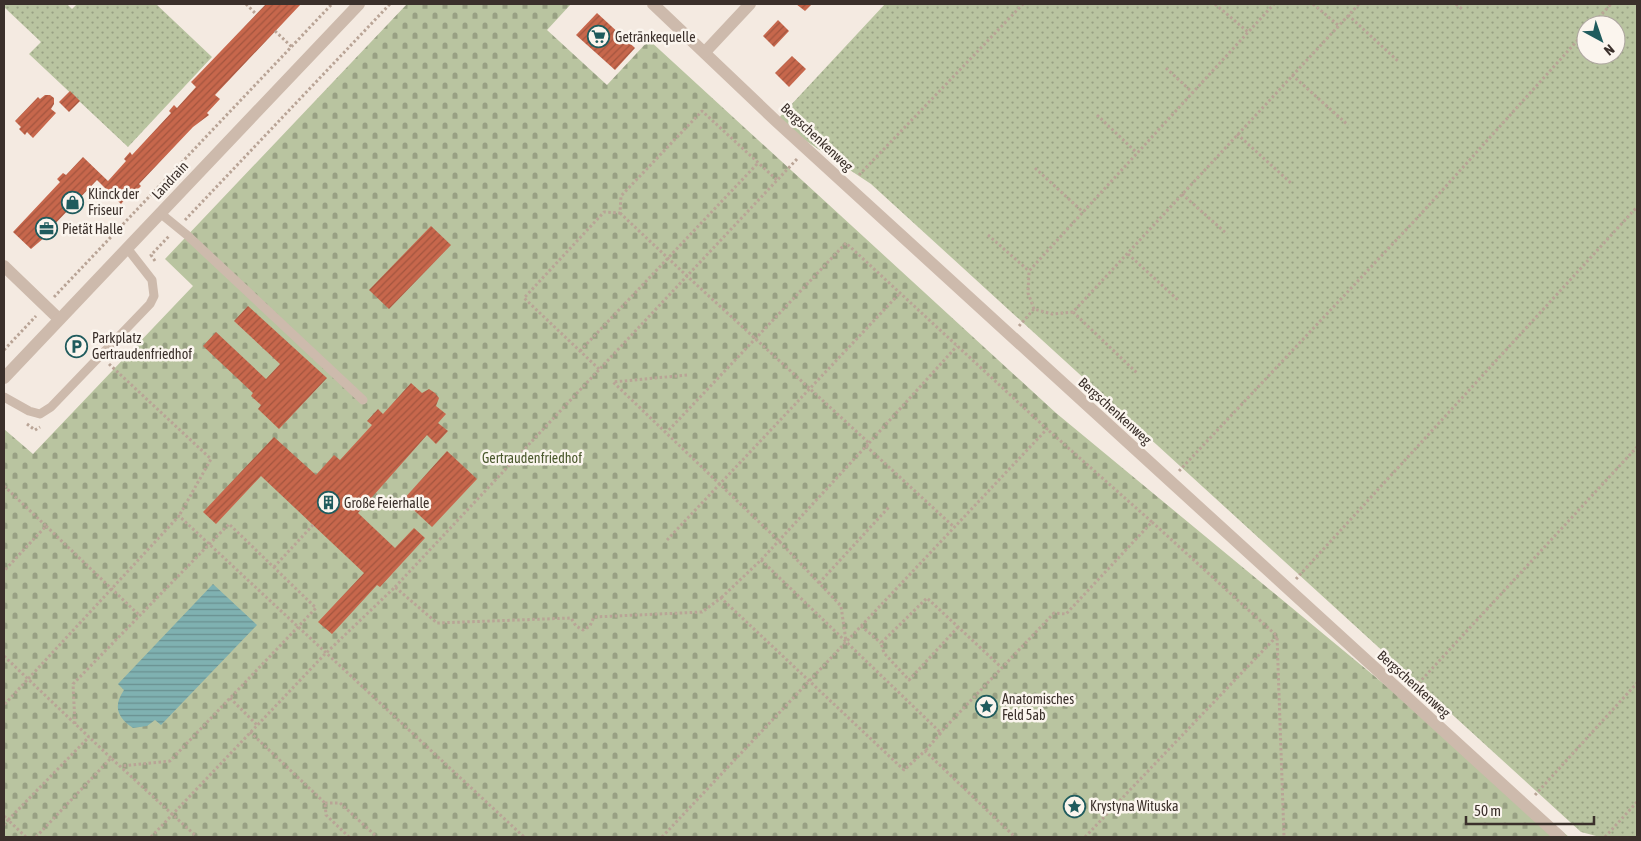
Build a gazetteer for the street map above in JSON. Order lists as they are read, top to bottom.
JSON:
{
  "streets": {
    "street": ["Bergschenkenweg", "Landrain"]
  },
  "parks": ["Gertraudenfriedhof"],
  "places": {
    "supermarket": ["Getränkequelle"],
    "shop": ["Klinck der Friseur"],
    "office": ["Pietät Halle"],
    "parking": ["Parkplatz Gertraudenfriedhof"],
    "building": ["Große Feierhalle"],
    "place": ["Anatomisches Feld 5ab", "Krystyna Wituska"]
  },
  "scale_bar": "50 m",
  "north": "bottom right"
}
